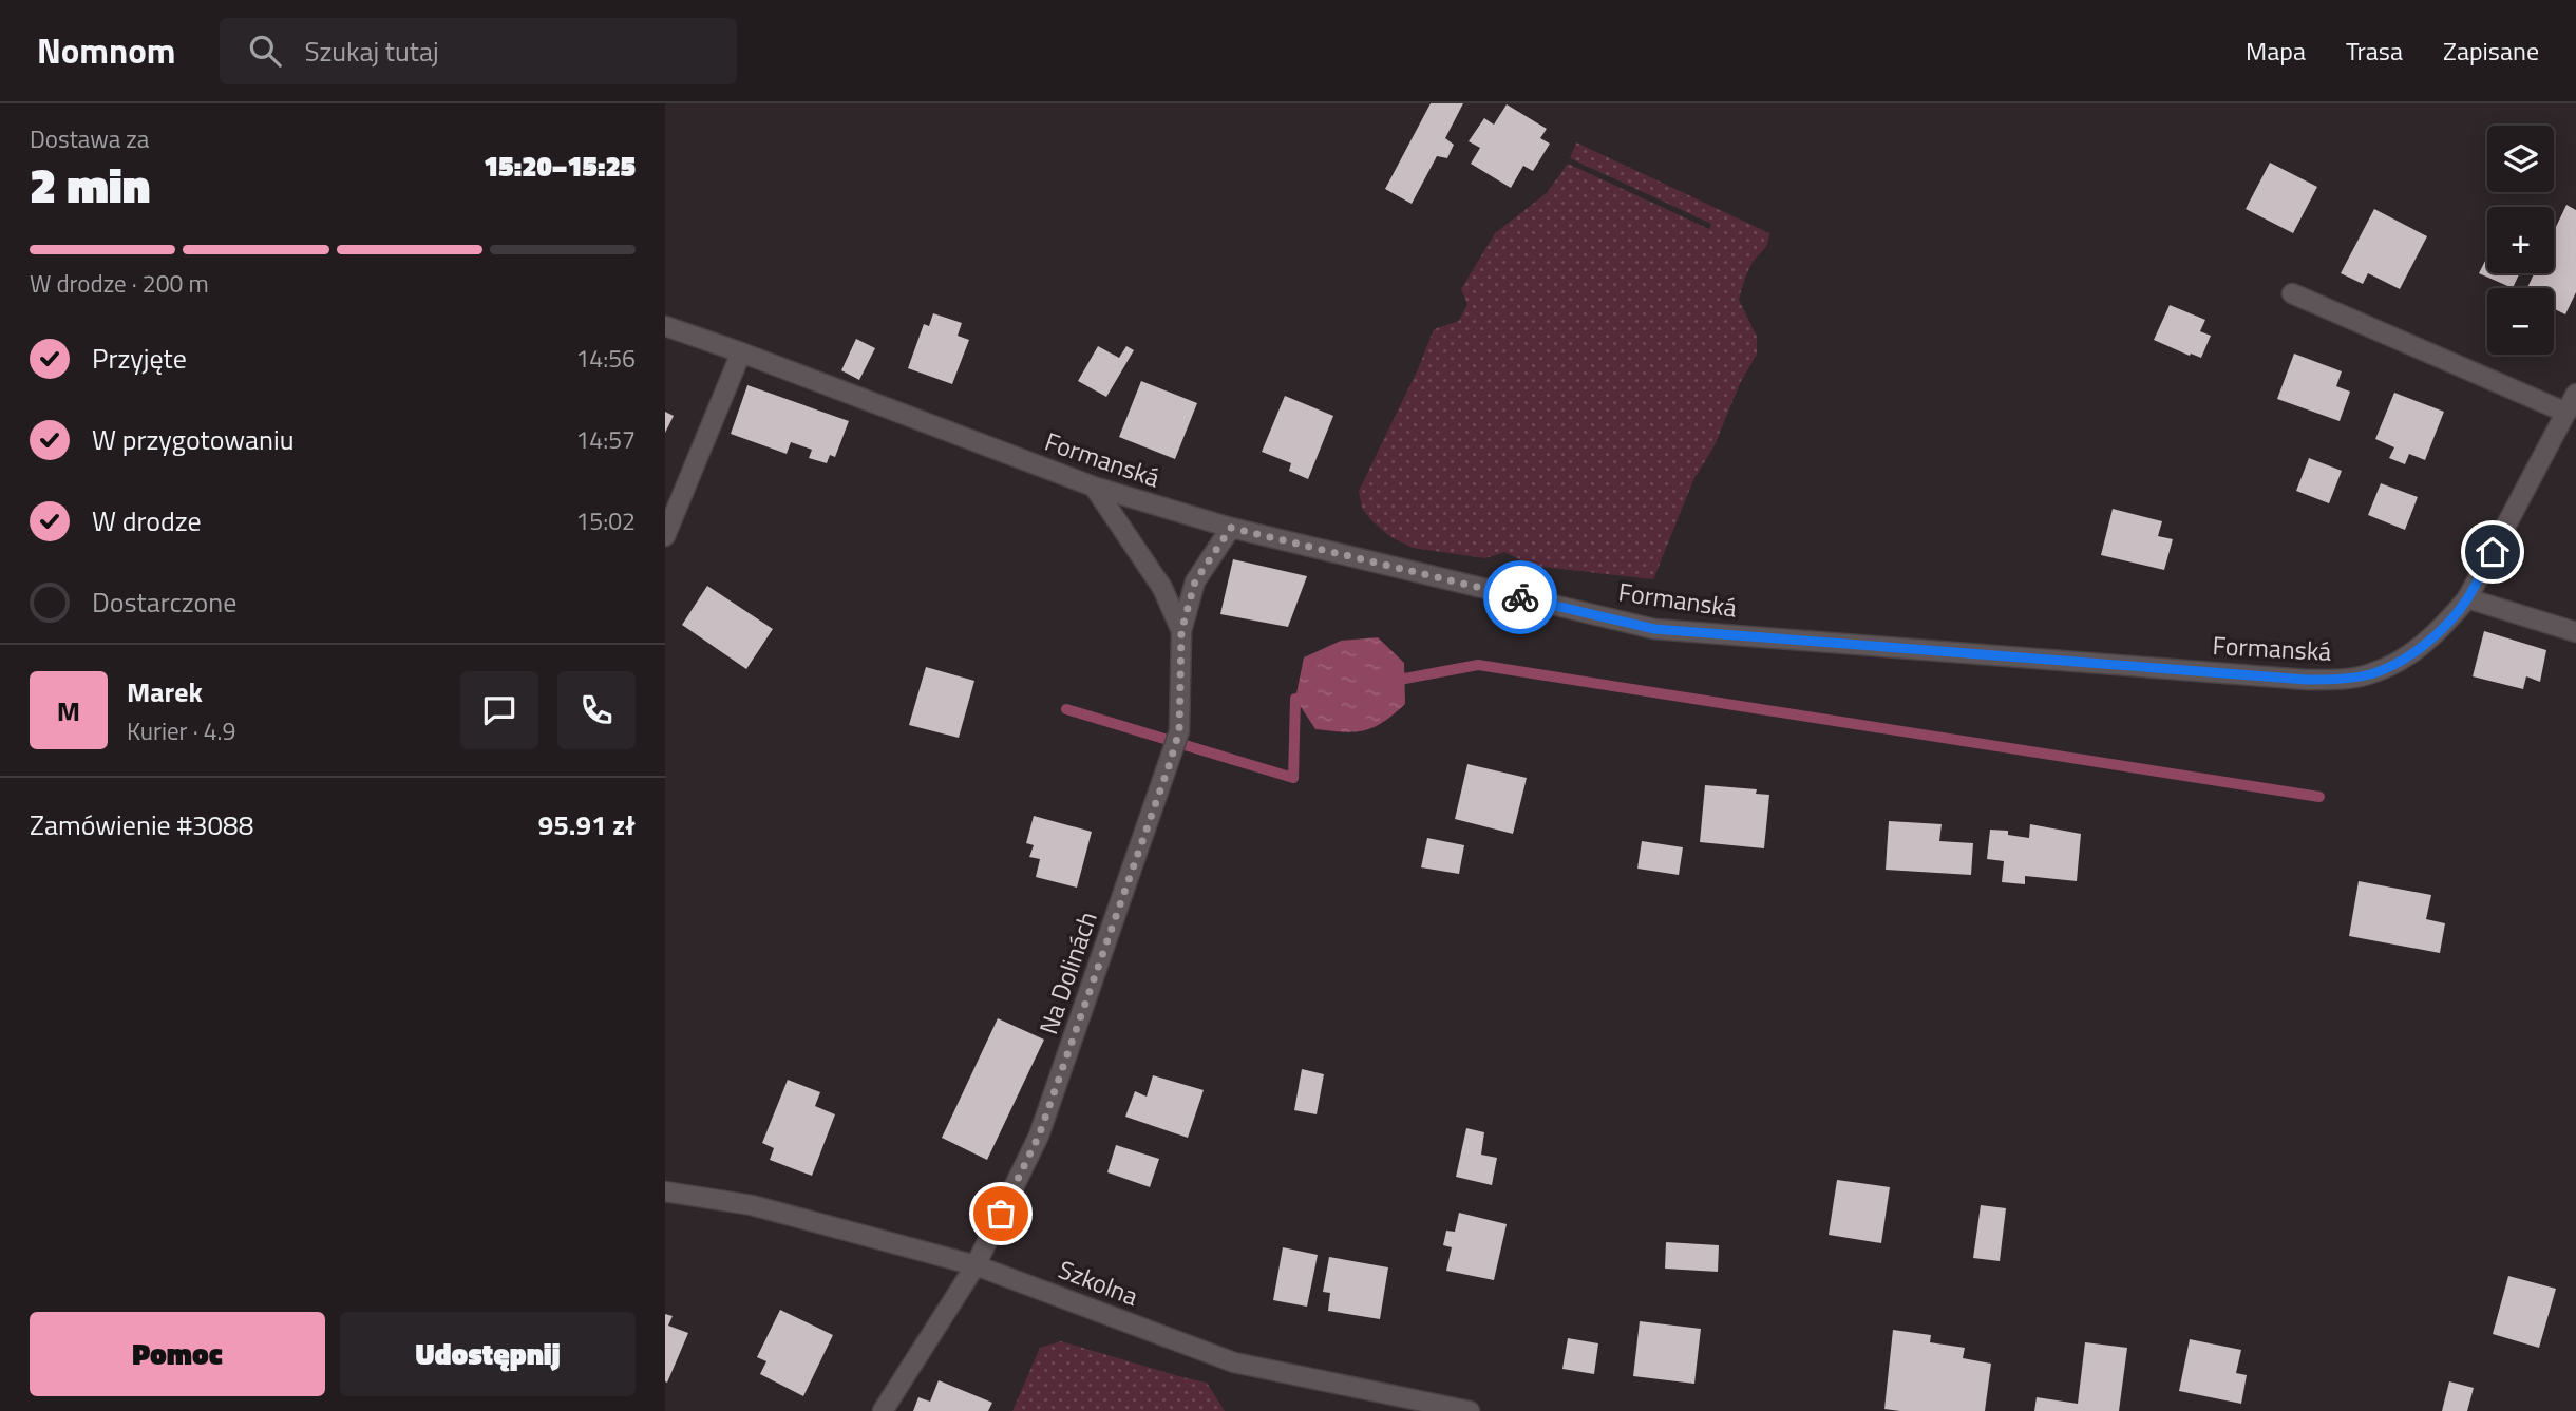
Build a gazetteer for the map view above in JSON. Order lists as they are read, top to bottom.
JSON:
{
  "streets": {
    "street": ["Formanská", "Na Dolinách", "Szkolna"]
  },
  "crossings": [
    ["Formanská", "Na Dolinách"],
    ["Na Dolinách", "Szkolna"]
  ],
  "page": {
    "header": "Nomnom",
    "search": "Szukaj tutaj",
    "nav": ["Mapa", "Trasa", "Zapisane"],
    "heading": ["2 min", "Dostawa za", "15:20–15:25"],
    "panel": [
      "Marek",
      "Kurier · 4.9",
      "Zamówienie #3088",
      "95.91 zł"
    ],
    "map_buttons": ["+", "−"],
    "bar": "W drodze · 200 m",
    "list": [
      ["Przyjęte", "14:56"],
      ["W przygotowaniu", "14:57"],
      ["W drodze", "15:02"],
      "Dostarczone"
    ],
    "round": "M",
    "buttons": ["Pomoc", "Udostępnij"]
  }
}
